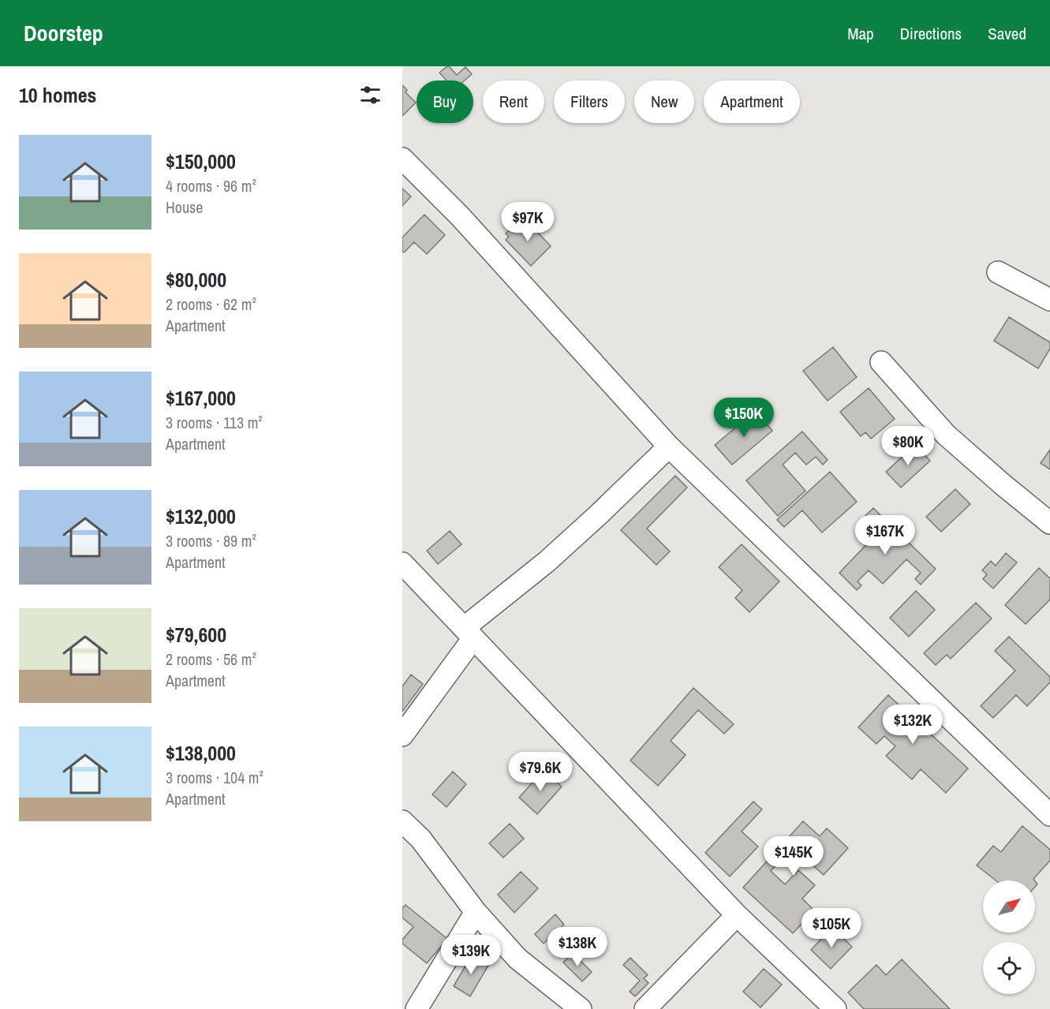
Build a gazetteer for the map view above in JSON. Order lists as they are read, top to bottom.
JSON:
{
  "north": "top right",
  "page": {
    "header": "Doorstep",
    "nav": ["Map", "Directions", "Saved"],
    "heading": "10 homes",
    "chip": [
      "Buy",
      "Rent",
      "Filters",
      "New",
      "Apartment"
    ],
    "list": [
      {
        "name": "$150,000",
        "note": "4 rooms · 96 m² · House"
      },
      {
        "name": "$80,000",
        "note": "2 rooms · 62 m² · Apartment"
      },
      {
        "name": "$167,000",
        "note": "3 rooms · 113 m² · Apartment"
      },
      {
        "name": "$132,000",
        "note": "3 rooms · 89 m² · Apartment"
      },
      {
        "name": "$79,600",
        "note": "2 rooms · 56 m² · Apartment"
      },
      {
        "name": "$138,000",
        "note": "3 rooms · 104 m² · Apartment"
      }
    ],
    "price": [
      "$97K",
      "$150K",
      "$80K",
      "$167K",
      "$132K",
      "$79.6K",
      "$145K",
      "$105K",
      "$138K",
      "$139K"
    ]
  }
}
